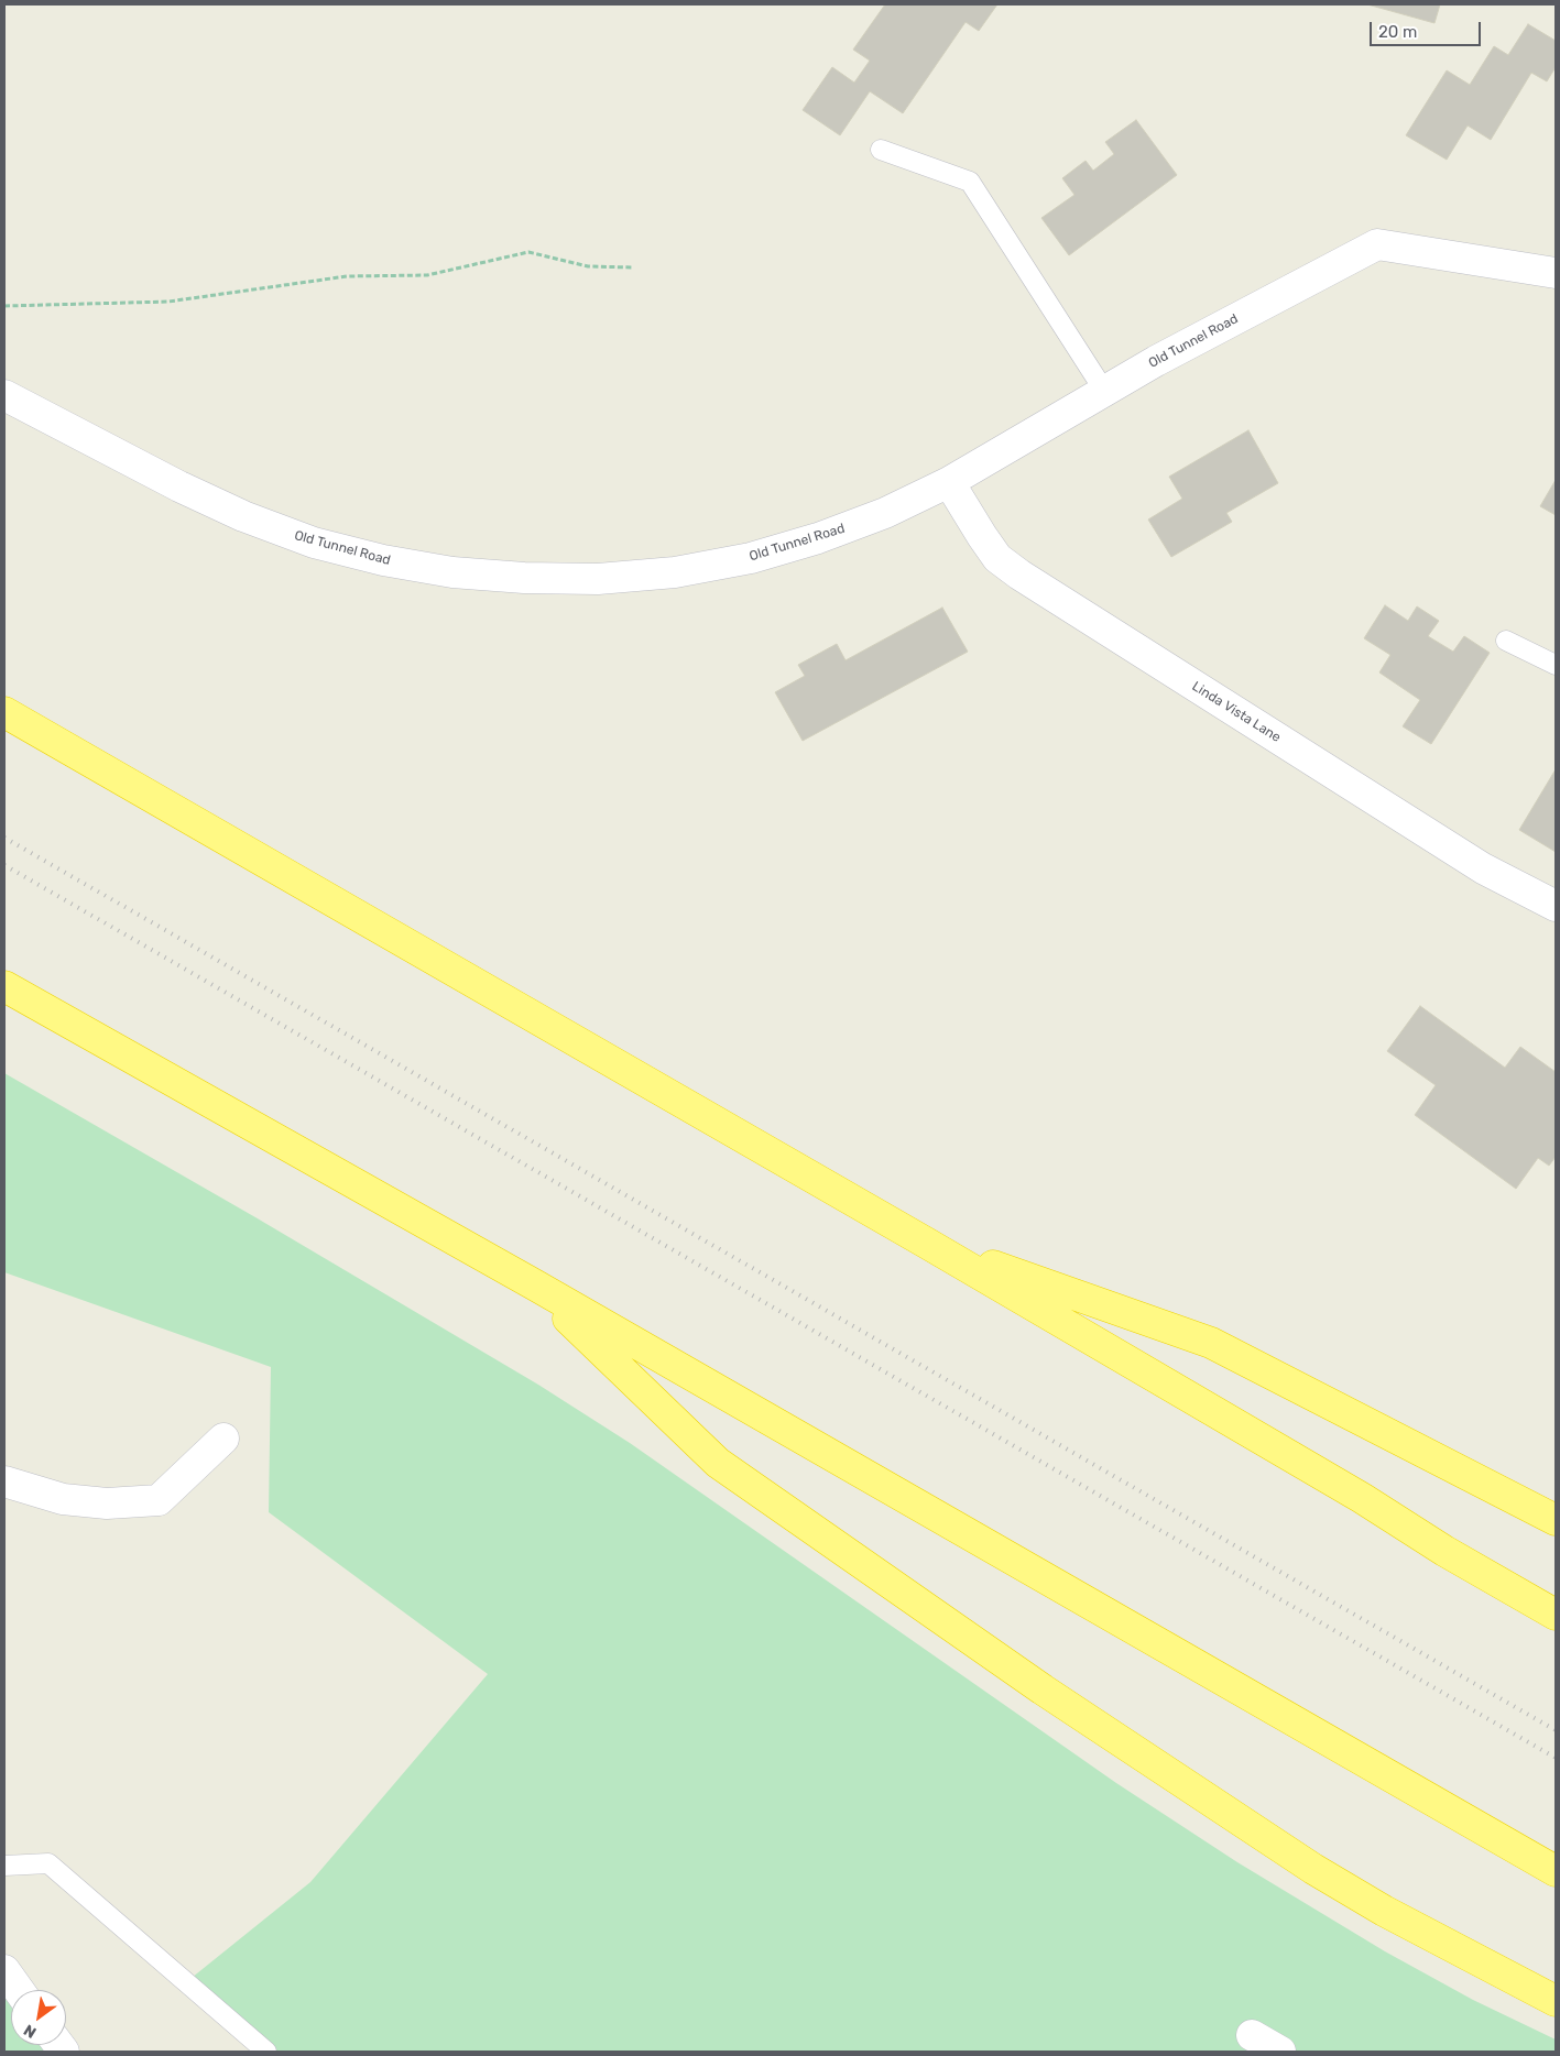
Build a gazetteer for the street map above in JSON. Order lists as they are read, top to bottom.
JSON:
{
  "streets": {
    "street": ["Old Tunnel Road", "Linda Vista Lane"]
  },
  "crossings": [
    ["Old Tunnel Road", "Linda Vista Lane"]
  ],
  "scale_bar": "20 m",
  "north": "bottom left"
}
